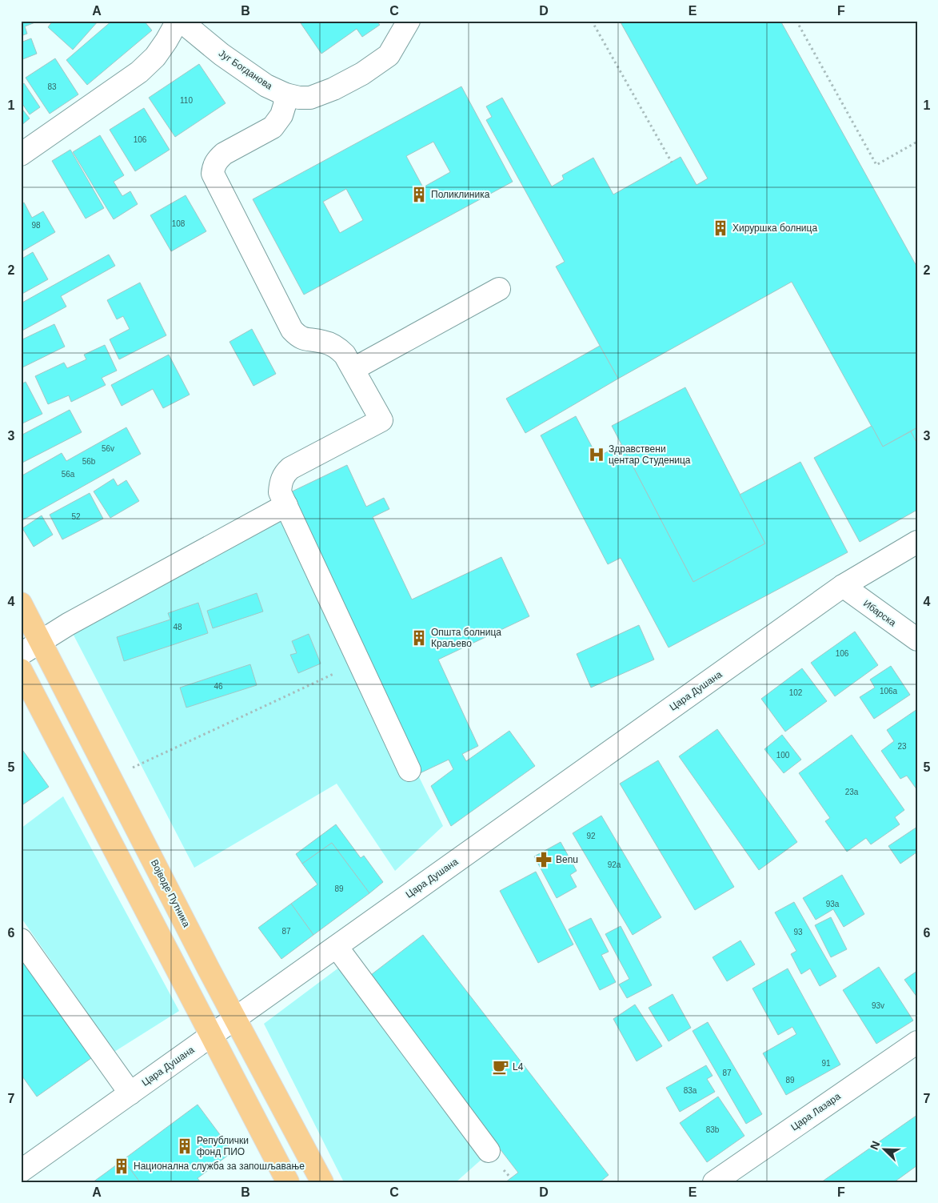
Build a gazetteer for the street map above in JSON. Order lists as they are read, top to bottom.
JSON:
{
  "streets": {
    "main road": ["Војводе Путника"],
    "street": [
      "Југ Богданова",
      "Ибарска",
      "Цара Душана",
      "Цара Лазара"
    ]
  },
  "crossings": [
    ["Ибарска", "Цара Душана"],
    ["Цара Душана", "Војводе Путника"]
  ],
  "places": {
    "building": [
      "Поликлиника",
      "Хируршка болница",
      "Општа болница Краљево",
      "Републички фонд ПИО",
      "Национална служба за запошљавање"
    ],
    "hospital": ["Здравствени центар Студеница"],
    "pharmacy": ["Benu"],
    "cafe": ["L4"]
  },
  "house_numbers": [
    "83",
    "110",
    "106",
    "108",
    "98",
    "56v",
    "56b",
    "56a",
    "52",
    "48",
    "106",
    "46",
    "106a",
    "102",
    "23",
    "100",
    "23a",
    "92",
    "92a",
    "89",
    "93a",
    "87",
    "93",
    "93v",
    "91",
    "87",
    "89",
    "83a",
    "83b"
  ],
  "north": "top left",
  "grid": {
    "columns": [
      "A",
      "B",
      "C",
      "D",
      "E",
      "F"
    ],
    "rows": [
      "1",
      "2",
      "3",
      "4",
      "5",
      "6",
      "7"
    ]
  }
}
